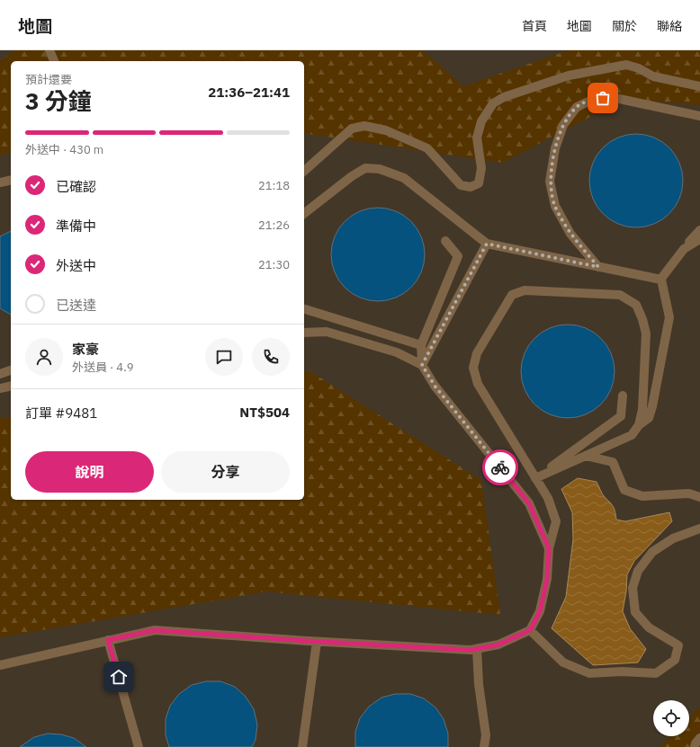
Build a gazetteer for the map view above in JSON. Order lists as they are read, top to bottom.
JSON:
{
  "page": {
    "header": "地圖",
    "nav": [
      "首頁",
      "地圖",
      "關於",
      "聯絡"
    ],
    "heading": ["3 分鐘", "預計還要", "21:36–21:41"],
    "panel": [
      "家豪",
      "外送員 · 4.9",
      "訂單 #9481",
      "NT$504"
    ],
    "bar": "外送中 · 430 m",
    "list": [
      ["已確認", "21:18"],
      ["準備中", "21:26"],
      ["外送中", "21:30"],
      "已送達"
    ],
    "buttons": ["說明", "分享"]
  }
}
